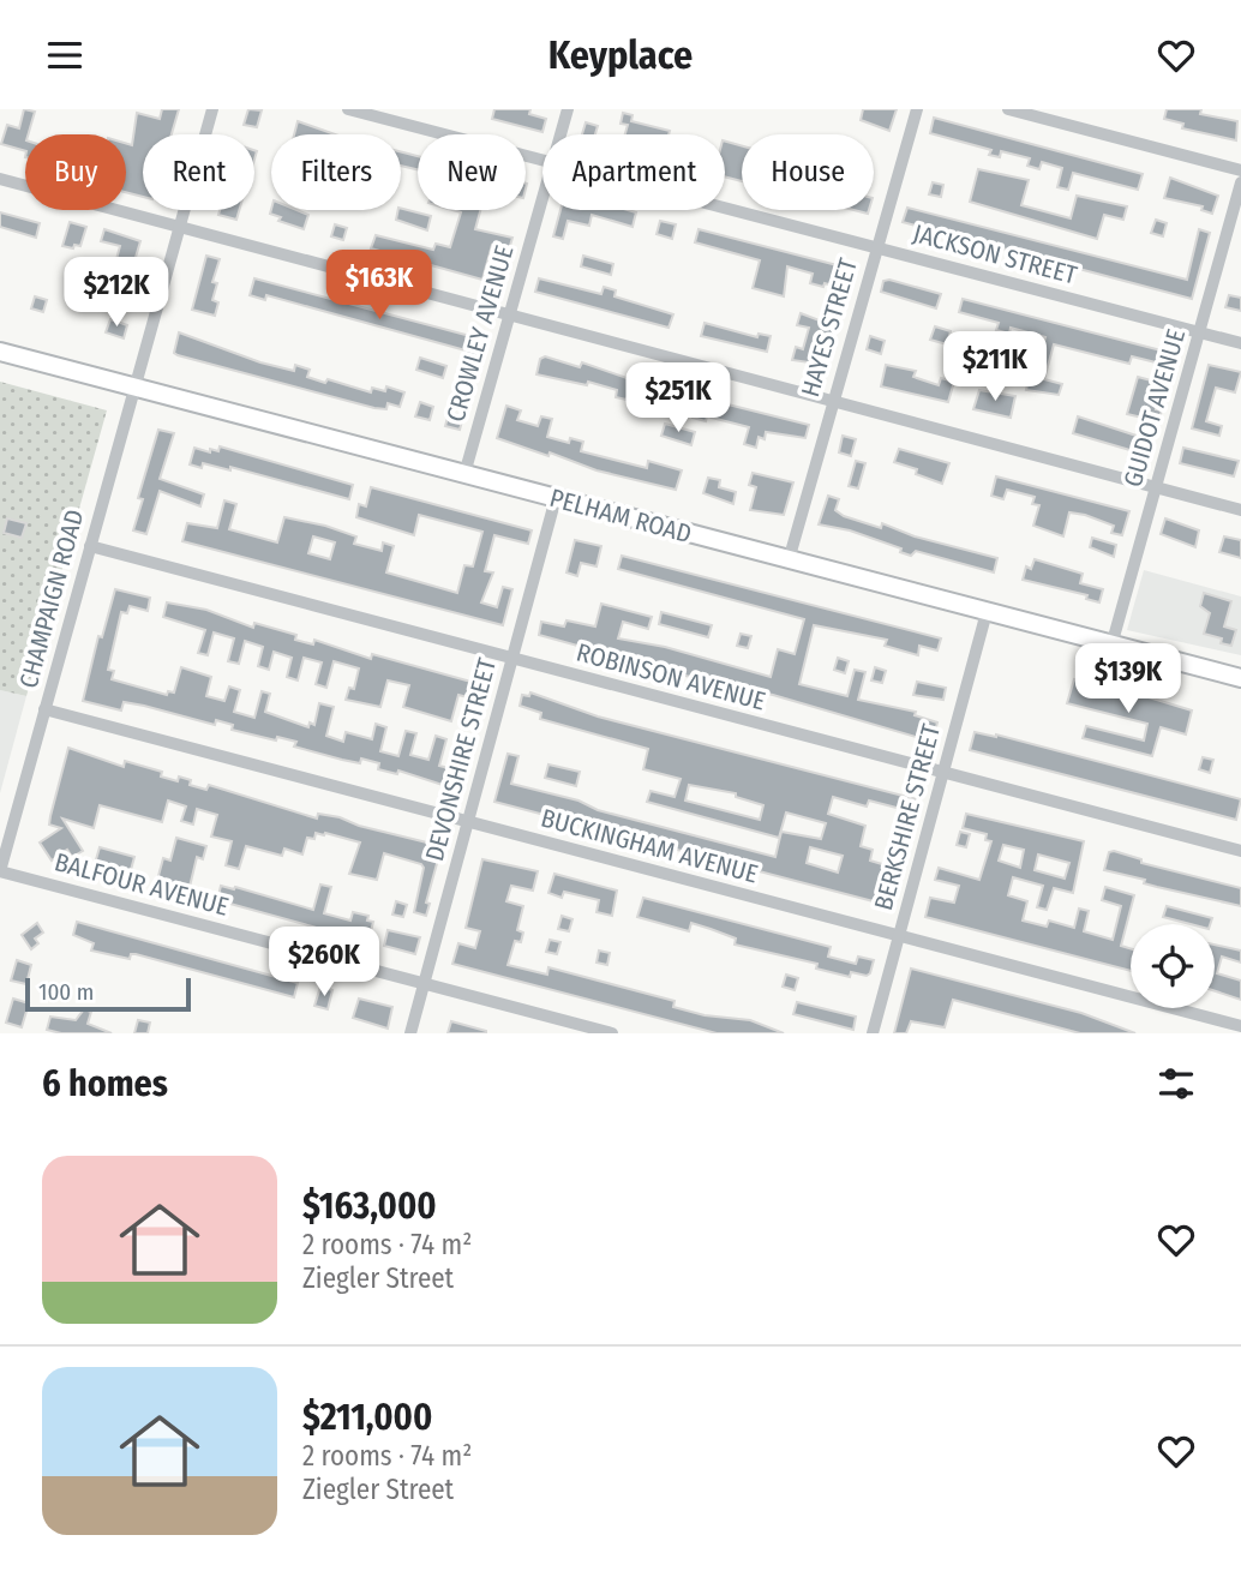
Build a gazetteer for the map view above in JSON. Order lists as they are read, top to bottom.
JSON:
{
  "streets": {
    "main road": ["PELHAM ROAD"],
    "street": [
      "JACKSON STREET",
      "HAYES STREET",
      "CROWLEY AVENUE",
      "GUIDOT AVENUE",
      "CHAMPAIGN ROAD",
      "ROBINSON AVENUE",
      "DEVONSHIRE STREET",
      "BERKSHIRE STREET",
      "BUCKINGHAM AVENUE",
      "BALFOUR AVENUE"
    ]
  },
  "crossings": [
    ["JACKSON STREET", "HAYES STREET"],
    ["JACKSON STREET", "GUIDOT AVENUE"],
    ["HAYES STREET", "PELHAM ROAD"],
    ["CROWLEY AVENUE", "PELHAM ROAD"],
    ["GUIDOT AVENUE", "PELHAM ROAD"],
    ["PELHAM ROAD", "CHAMPAIGN ROAD"],
    ["PELHAM ROAD", "DEVONSHIRE STREET"],
    ["PELHAM ROAD", "BERKSHIRE STREET"],
    ["CHAMPAIGN ROAD", "ROBINSON AVENUE"],
    ["CHAMPAIGN ROAD", "BUCKINGHAM AVENUE"],
    ["CHAMPAIGN ROAD", "BALFOUR AVENUE"],
    ["ROBINSON AVENUE", "DEVONSHIRE STREET"],
    ["ROBINSON AVENUE", "BERKSHIRE STREET"],
    ["DEVONSHIRE STREET", "BUCKINGHAM AVENUE"],
    ["DEVONSHIRE STREET", "BALFOUR AVENUE"],
    ["BERKSHIRE STREET", "BUCKINGHAM AVENUE"]
  ],
  "scale_bar": "100 m",
  "page": {
    "header": "Keyplace",
    "chip": [
      "Buy",
      "Rent",
      "Filters",
      "New",
      "Apartment",
      "House"
    ],
    "price": [
      "$163K",
      "$212K",
      "$211K",
      "$251K",
      "$139K",
      "$260K"
    ],
    "scale": "100 m",
    "heading": "6 homes",
    "list": [
      {
        "name": "$163,000",
        "note": "2 rooms · 74 m² · Ziegler Street"
      },
      {
        "name": "$211,000",
        "note": "2 rooms · 74 m² · Ziegler Street"
      }
    ]
  }
}
